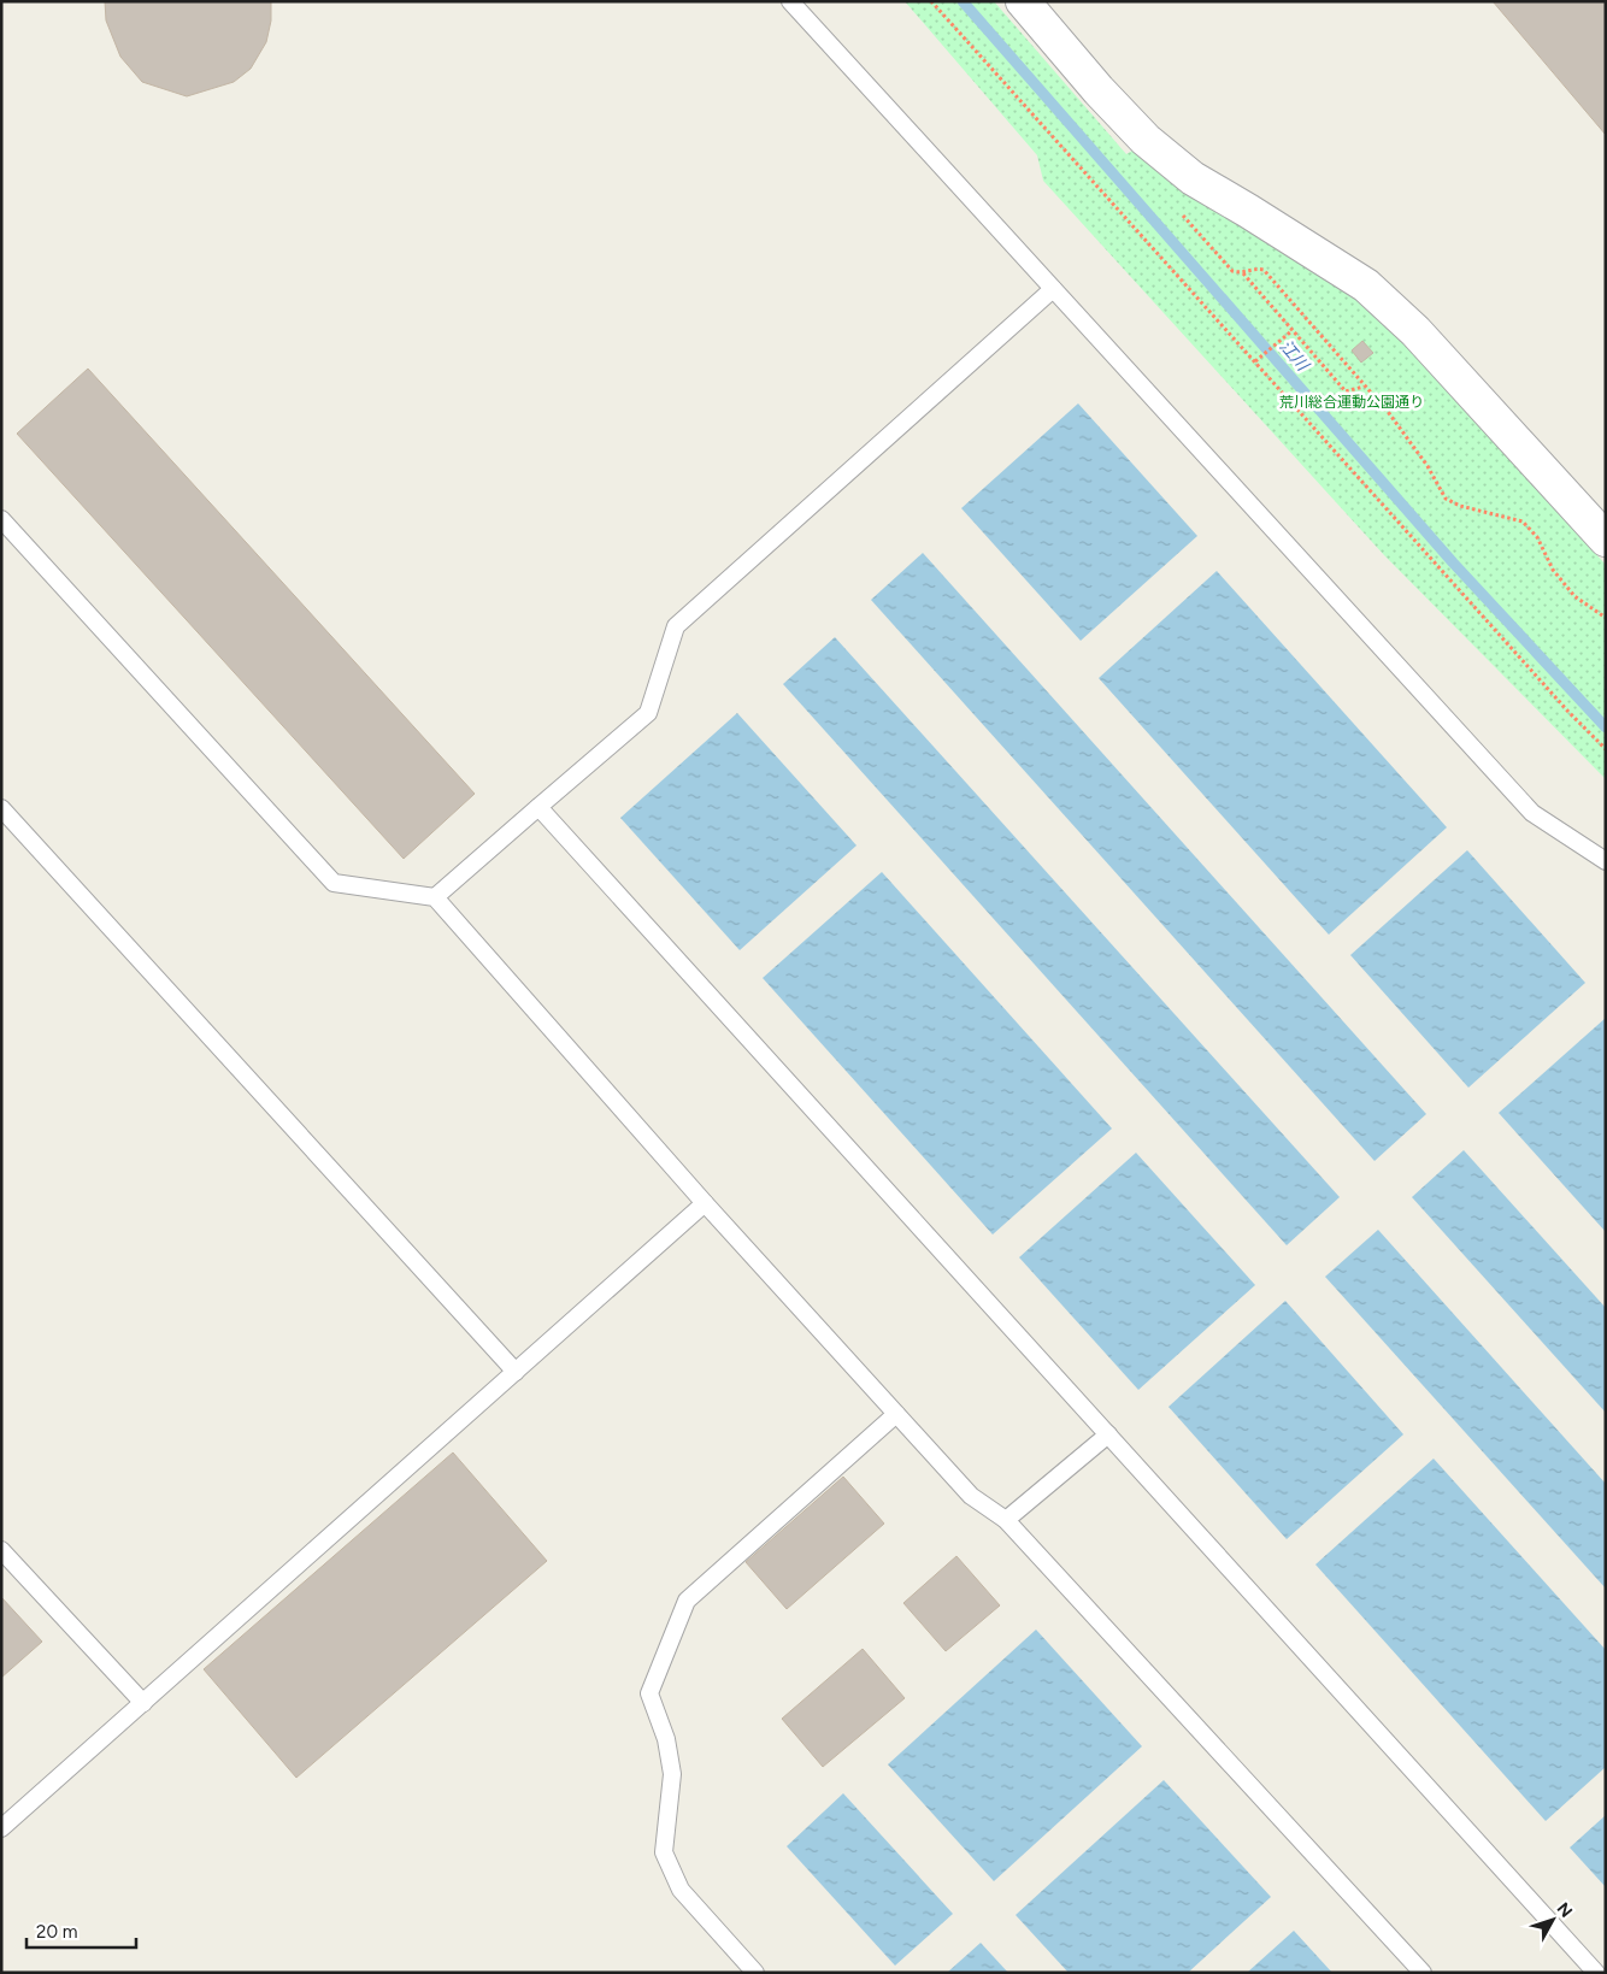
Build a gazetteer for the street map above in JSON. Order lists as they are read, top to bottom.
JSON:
{
  "water": ["江川"],
  "parks": ["荒川総合運動公園通り"],
  "scale_bar": "20 m",
  "north": "top right"
}
